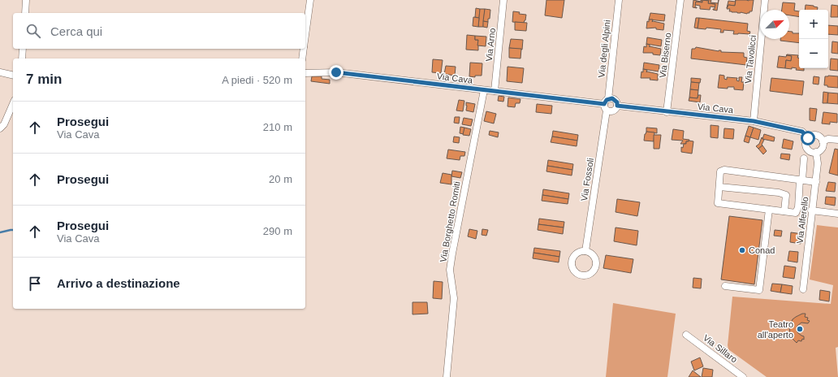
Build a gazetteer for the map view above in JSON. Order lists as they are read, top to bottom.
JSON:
{
  "streets": {
    "street": [
      "Via Arno",
      "Via degli Alpini",
      "Via Biserno",
      "Via Tavolicci",
      "Via Cava",
      "Via Fossoli",
      "Via Alferello",
      "Via Borghetto Romiti",
      "Via Sillaro"
    ]
  },
  "crossings": [
    ["Via Arno", "Via Cava"],
    ["Via degli Alpini", "Via Cava"],
    ["Via degli Alpini", "Via Fossoli"],
    ["Via Biserno", "Via Cava"],
    ["Via Tavolicci", "Via Cava"],
    ["Via Cava", "Via Fossoli"],
    ["Via Cava", "Via Alferello"],
    ["Via Cava", "Via Borghetto Romiti"]
  ],
  "places": ["Conad", "Teatro all'aperto"],
  "north": "top right",
  "page": {
    "map_buttons": ["+", "−"],
    "search": "Cerca qui",
    "heading": ["7 min", "A piedi · 520 m"],
    "list": [
      ["Prosegui", "Via Cava", "210 m"],
      ["Prosegui", "20 m"],
      ["Prosegui", "Via Cava", "290 m"],
      "Arrivo a destinazione"
    ]
  }
}
